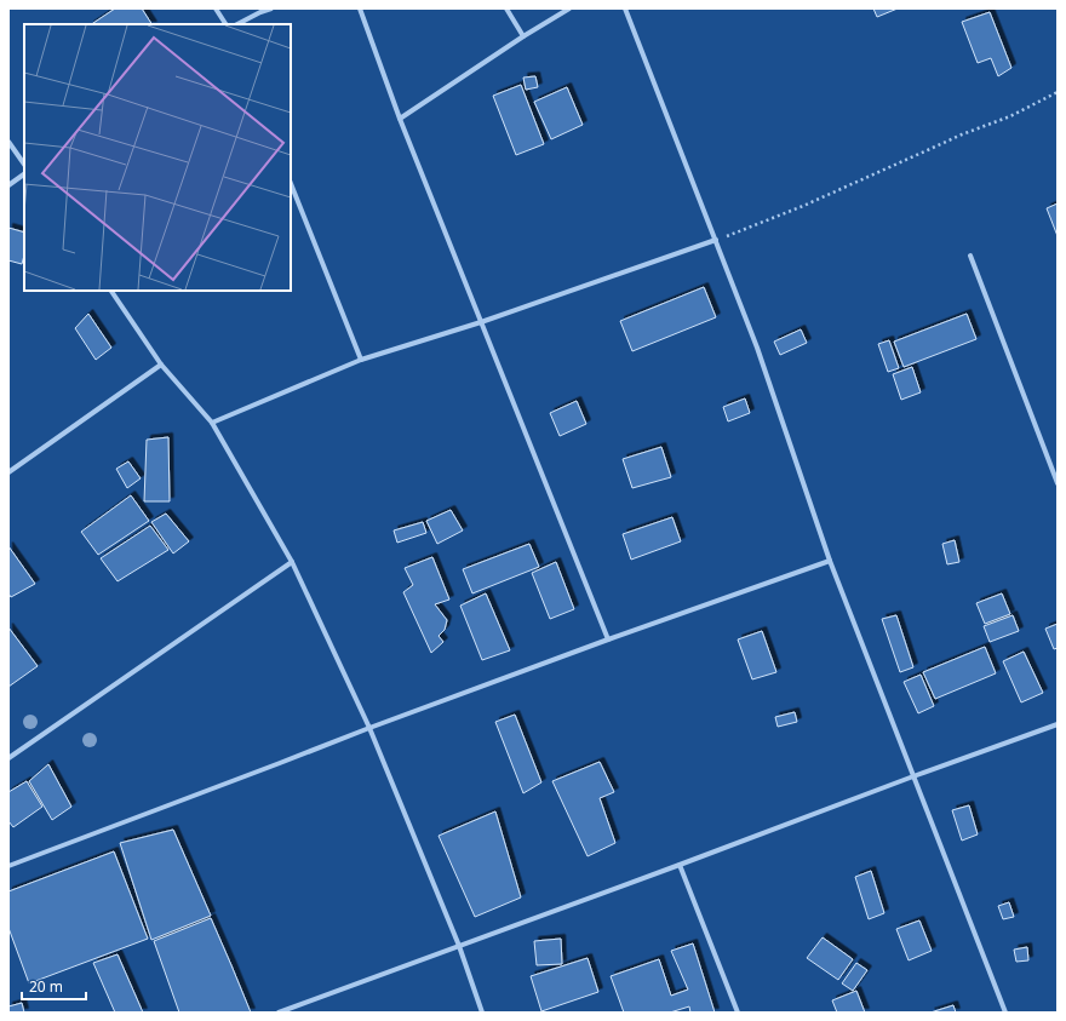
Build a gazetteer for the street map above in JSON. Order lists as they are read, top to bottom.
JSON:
{
  "scale_bar": "20 m"
}
